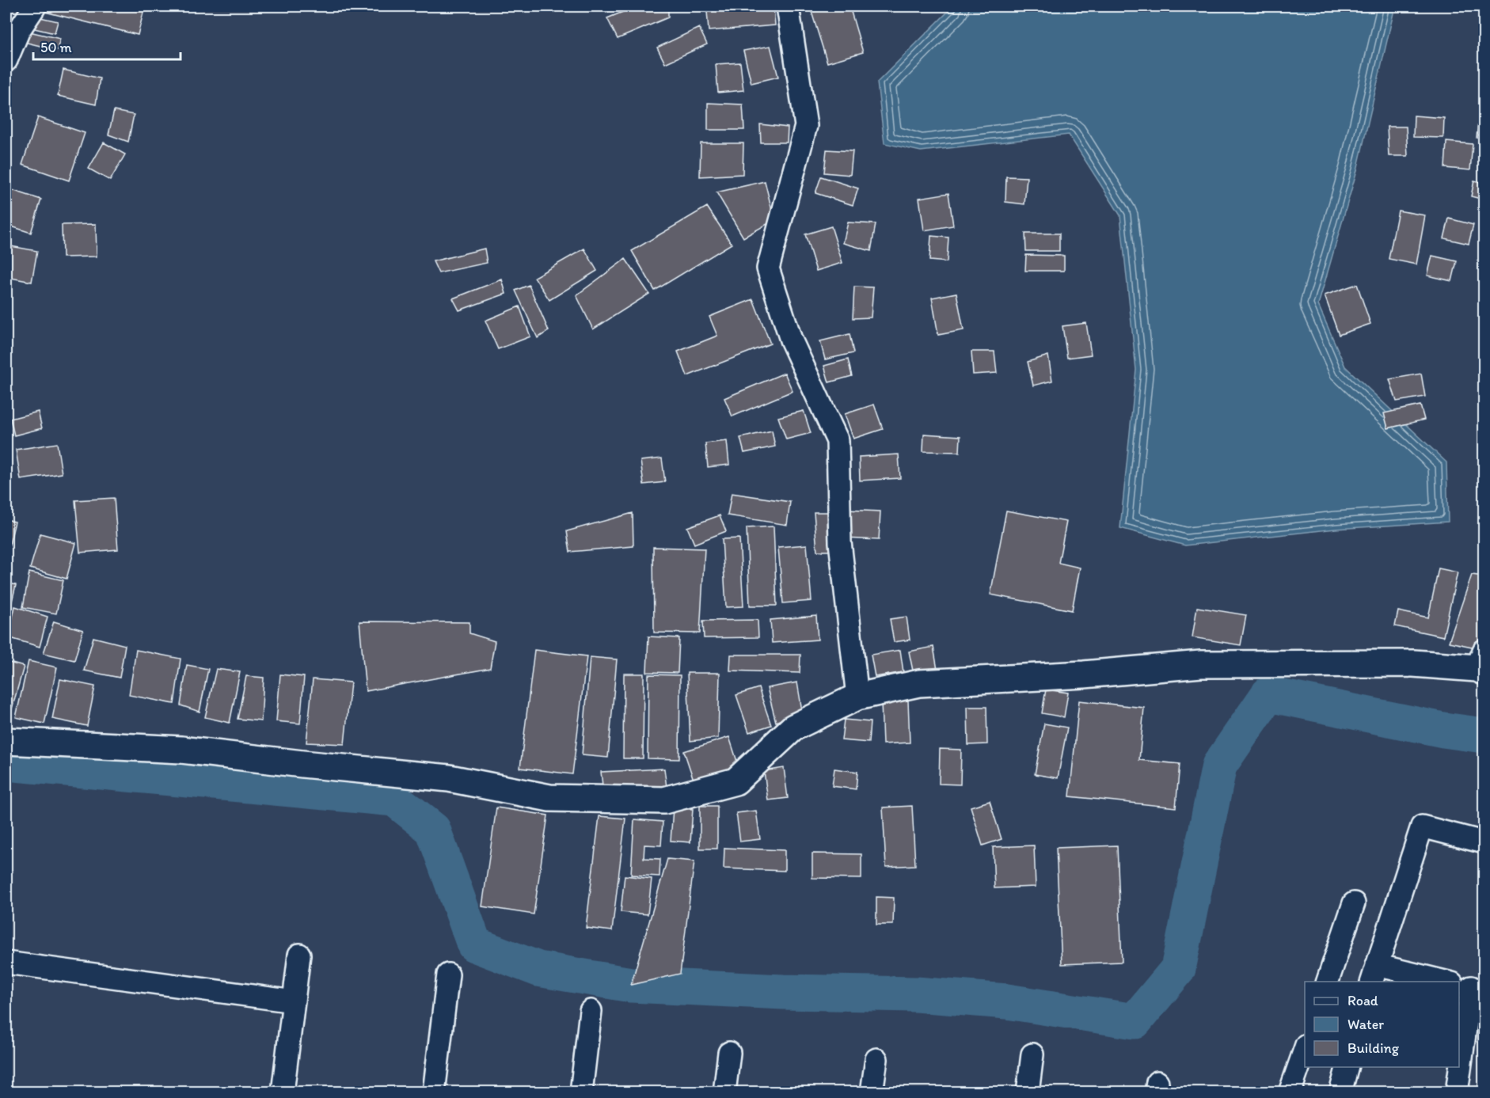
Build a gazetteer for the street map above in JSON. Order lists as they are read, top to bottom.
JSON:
{
  "legend": ["Road", "Water", "Building"],
  "scale_bar": "50 m"
}
